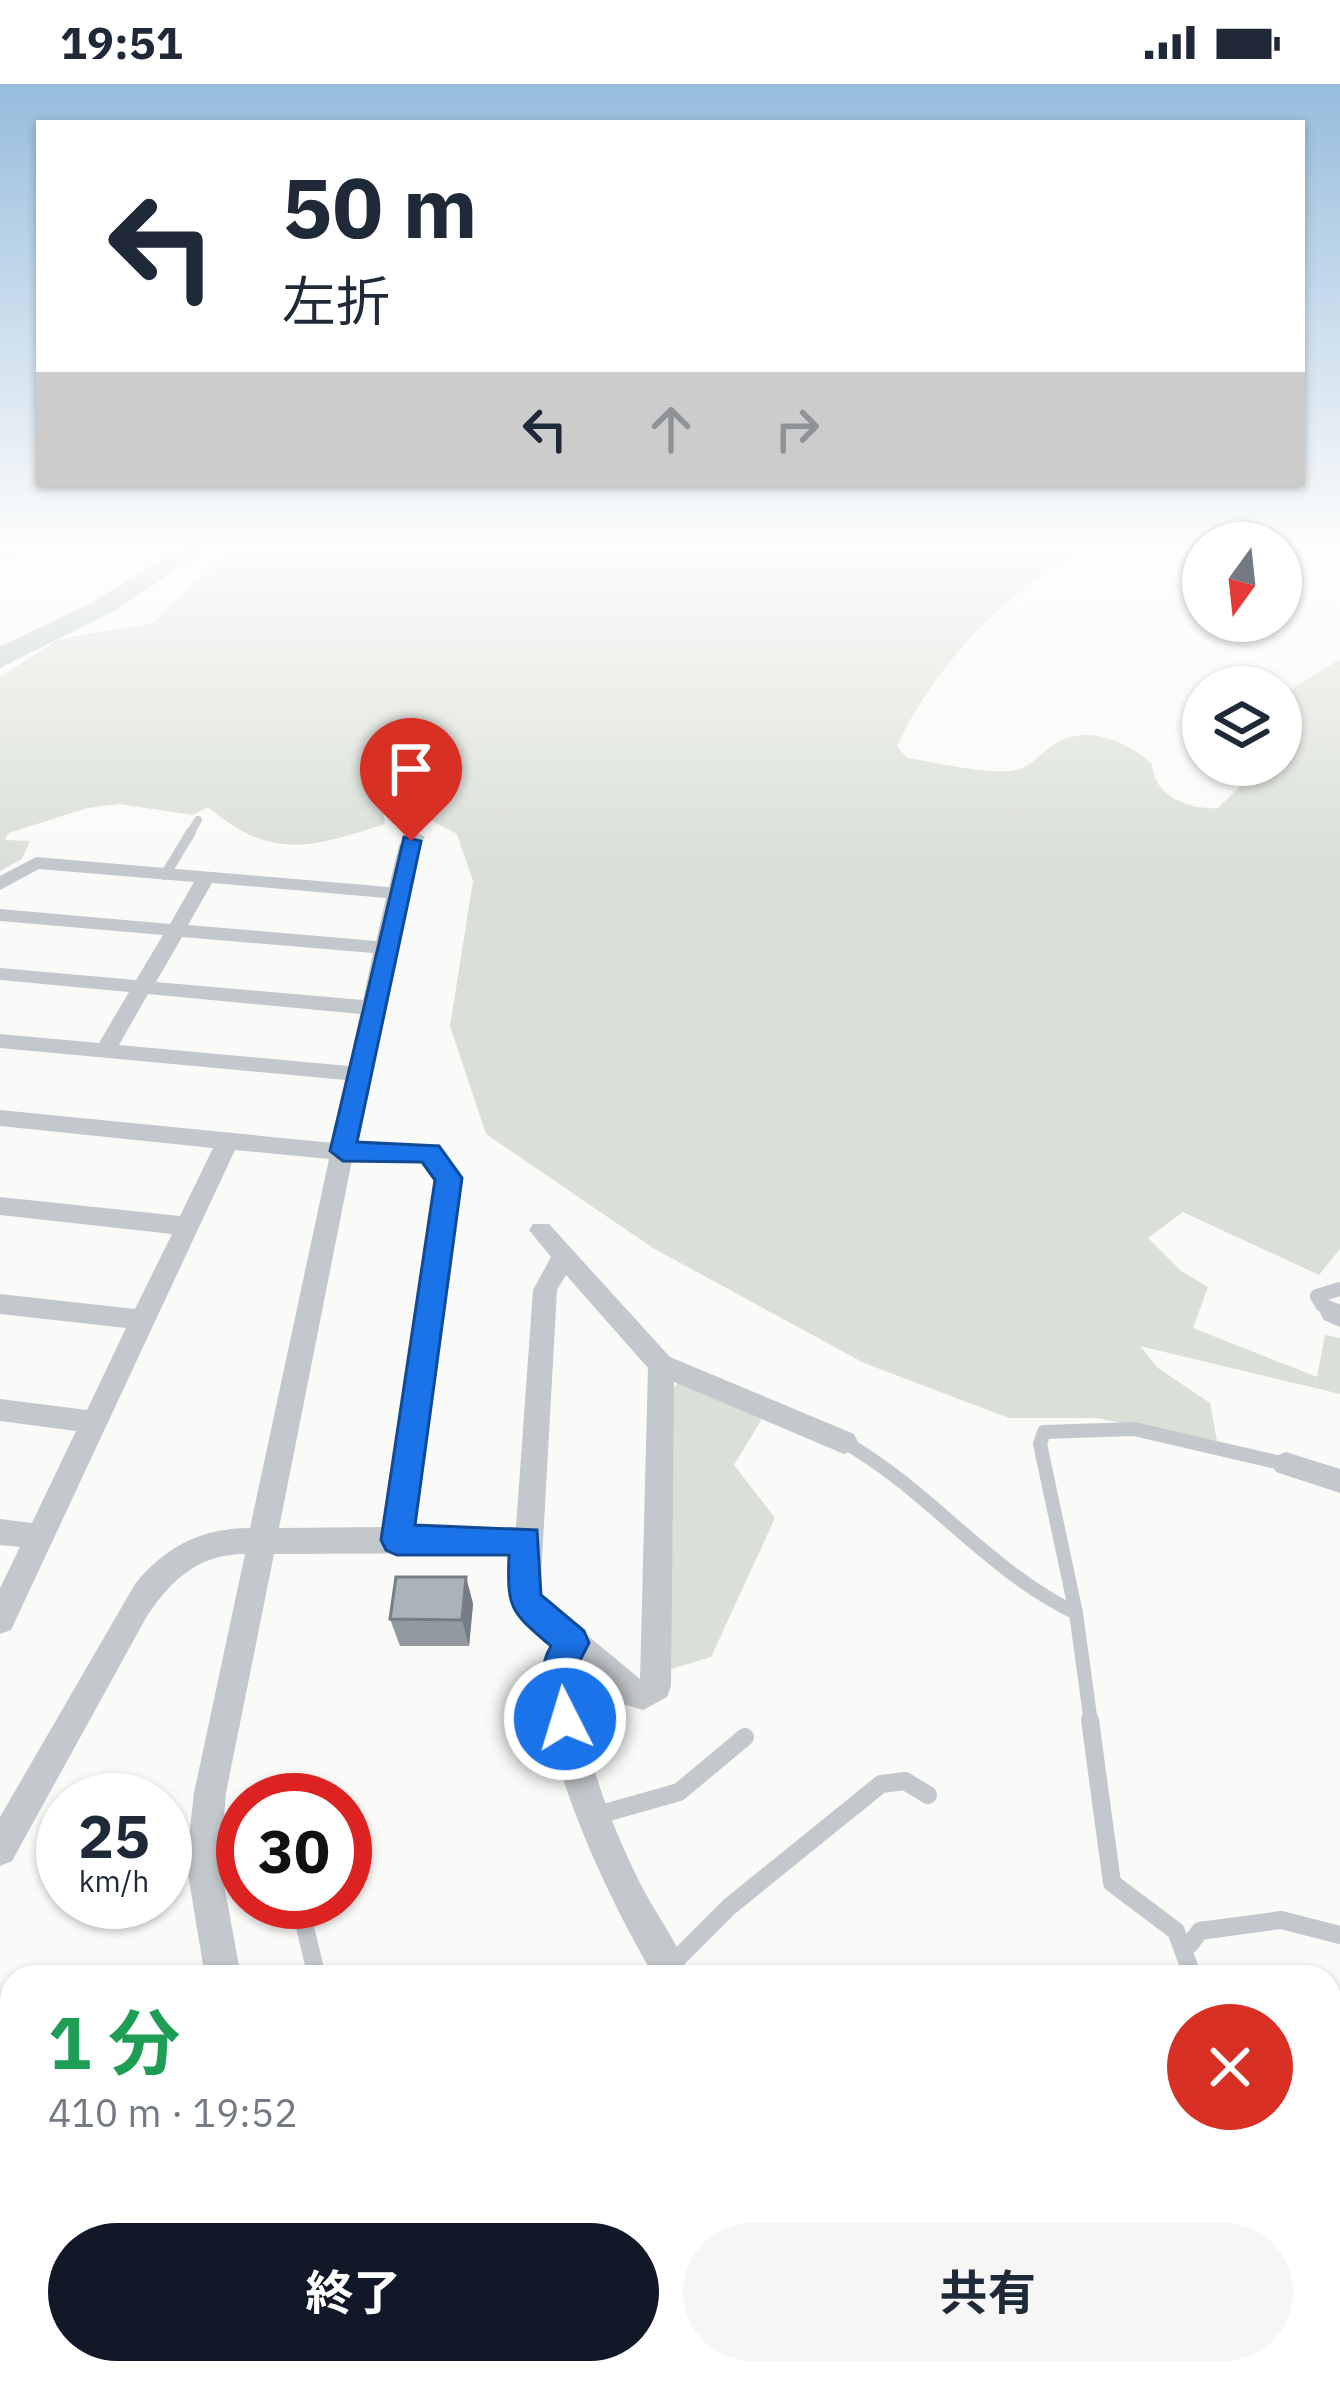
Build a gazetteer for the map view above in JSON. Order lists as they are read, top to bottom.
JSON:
{
  "north": "bottom",
  "page": {
    "status": "19:51",
    "turn": ["50 m", "左折"],
    "speed": "25 km/h",
    "limit": "30",
    "heading": ["1 分", "410 m · 19:52"],
    "buttons": ["終了", "共有"]
  }
}
